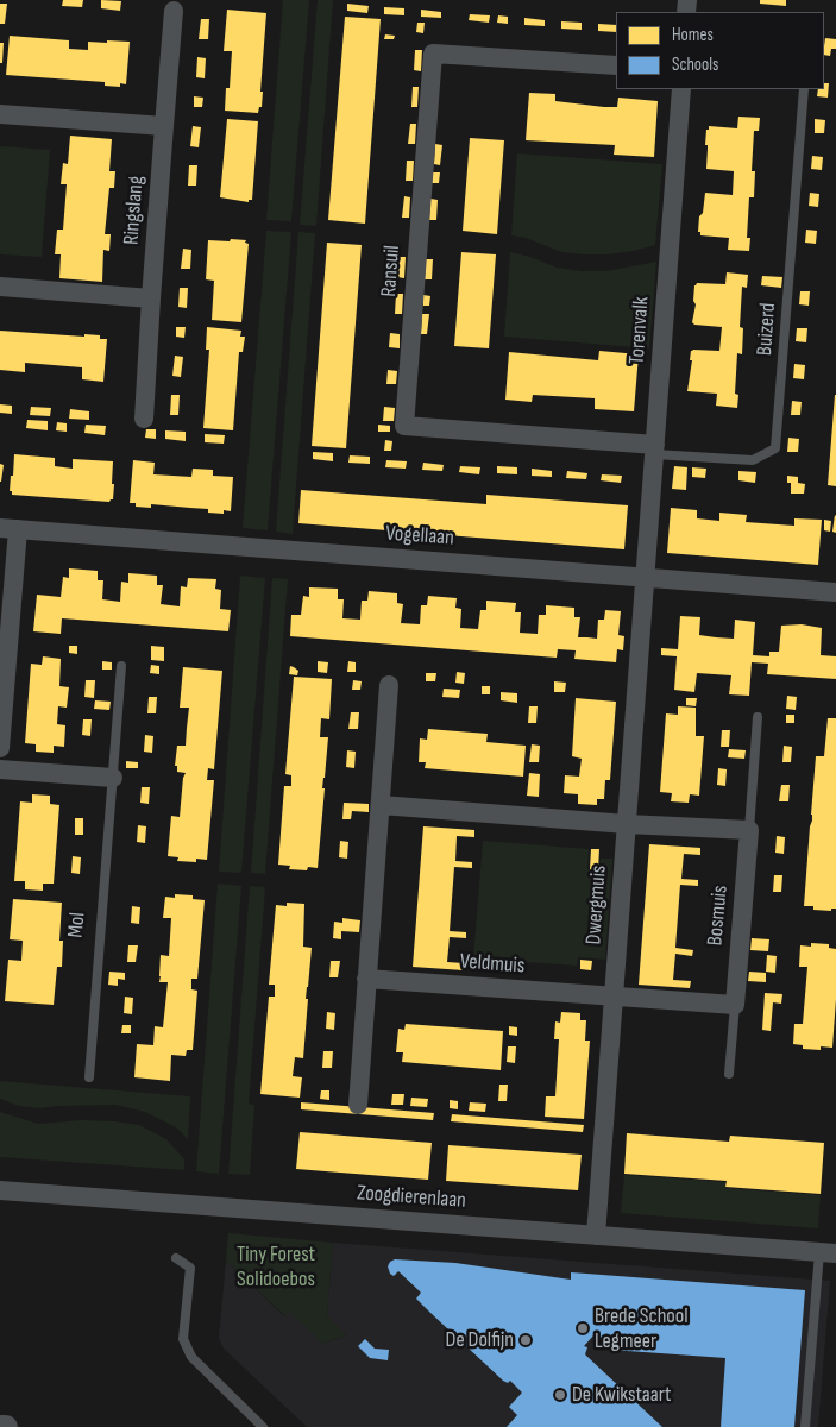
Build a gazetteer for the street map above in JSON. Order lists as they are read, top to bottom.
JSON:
{
  "streets": {
    "street": [
      "Ringslang",
      "Ransuil",
      "Torenvalk",
      "Vogellaan",
      "Dwergmuis",
      "Bosmuis",
      "Veldmuis",
      "Zoogdierenlaan"
    ],
    "lane": ["Buizerd", "Mol"]
  },
  "crossings": [
    ["Ransuil", "Buizerd"],
    ["Ransuil", "Torenvalk"],
    ["Buizerd", "Torenvalk"],
    ["Torenvalk", "Vogellaan"],
    ["Torenvalk", "Dwergmuis"],
    ["Vogellaan", "Dwergmuis"],
    ["Dwergmuis", "Veldmuis"],
    ["Dwergmuis", "Zoogdierenlaan"]
  ],
  "parks": ["Tiny Forest Solidoebos"],
  "places": ["Brede School Legmeer", "De Dolfijn", "De Kwikstaart"],
  "legend": ["Homes", "Schools"]
}
